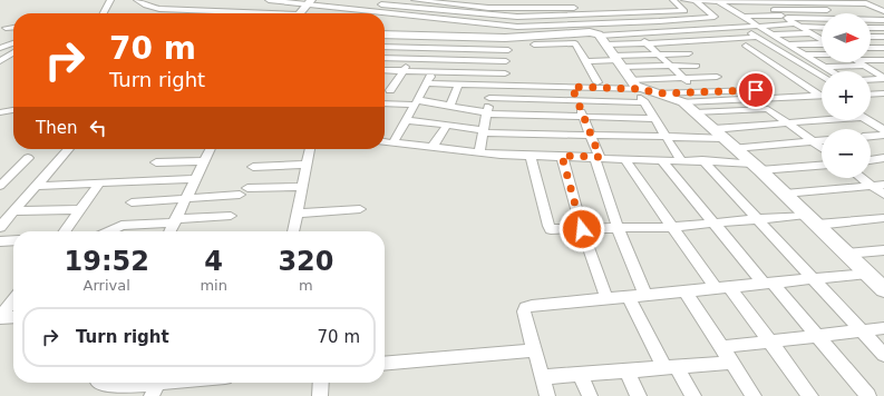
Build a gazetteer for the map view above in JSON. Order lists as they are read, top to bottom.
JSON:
{
  "north": "right",
  "page": {
    "map_buttons": ["+", "−"],
    "turn": ["70 m", "Turn right"],
    "then": "Then",
    "eta": [
      "19:52",
      "Arrival",
      "4",
      "min",
      "320",
      "m"
    ],
    "list": [
      {
        "name": "Turn right",
        "value": "70 m"
      }
    ]
  }
}
